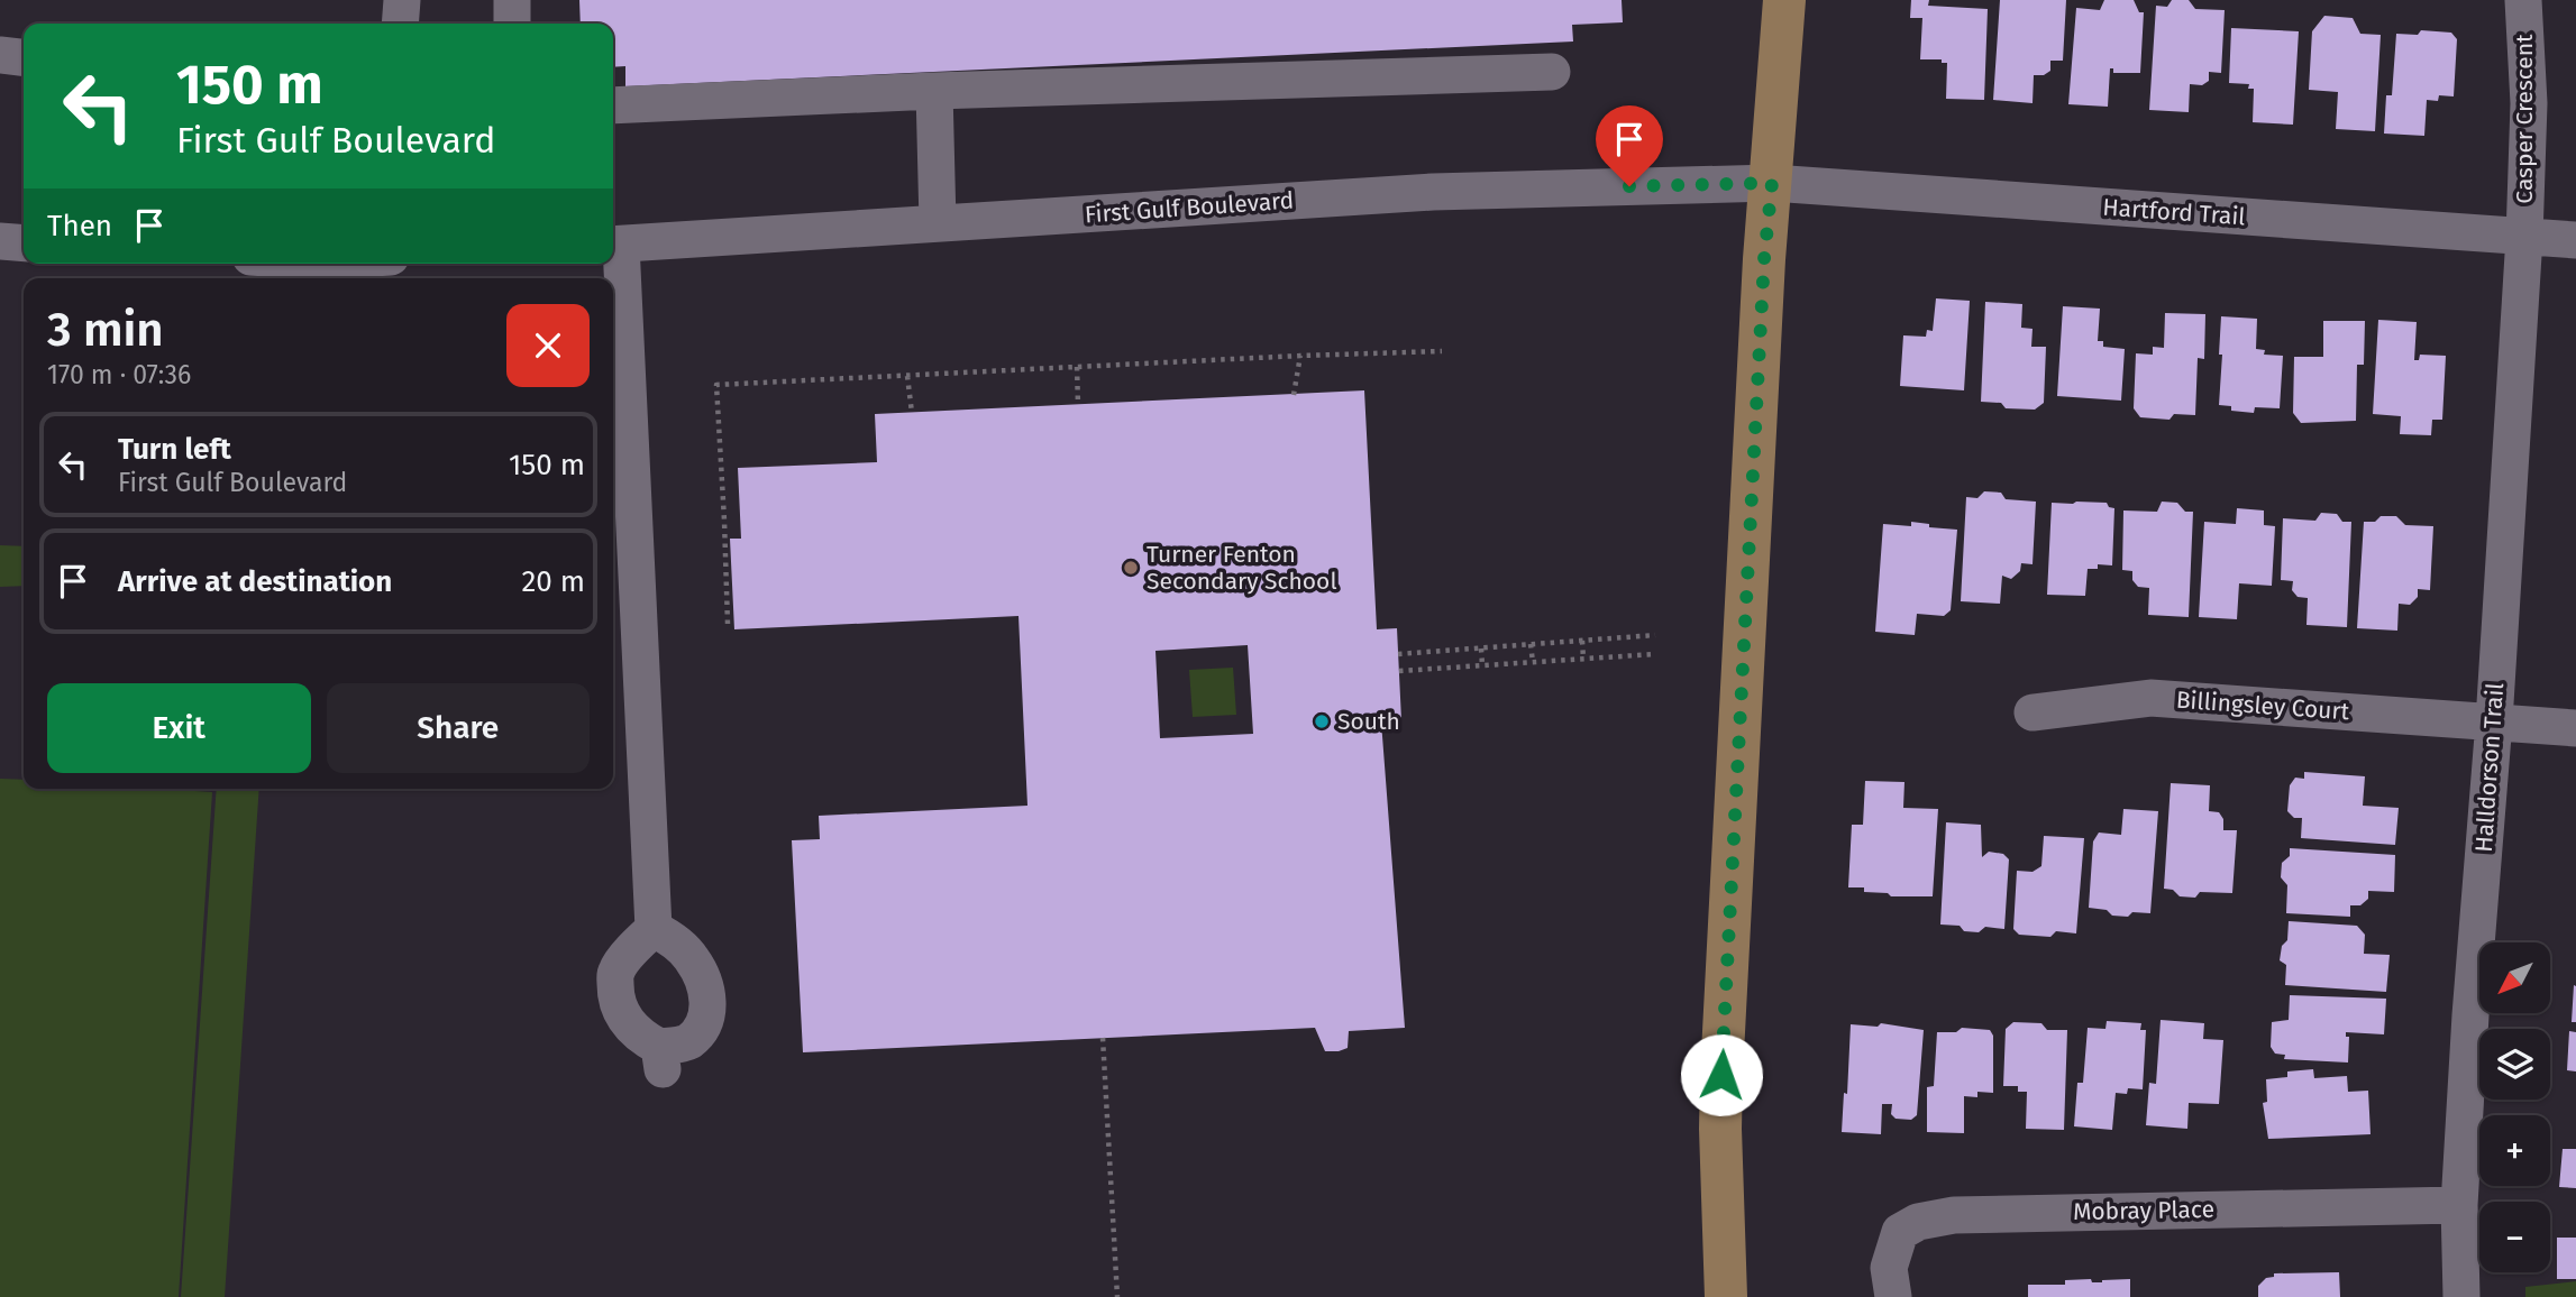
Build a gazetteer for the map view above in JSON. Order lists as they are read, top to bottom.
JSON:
{
  "streets": {
    "street": [
      "Casper Crescent",
      "First Gulf Boulevard",
      "Hartford Trail",
      "Billingsley Court",
      "Halldorson Trail",
      "Mobray Place"
    ]
  },
  "crossings": [
    ["Casper Crescent", "Hartford Trail"],
    ["Casper Crescent", "Halldorson Trail"],
    ["First Gulf Boulevard", "Hartford Trail"],
    ["Hartford Trail", "Halldorson Trail"],
    ["Billingsley Court", "Halldorson Trail"],
    ["Halldorson Trail", "Mobray Place"]
  ],
  "places": ["Turner Fenton Secondary School", "South"],
  "north": "bottom left",
  "page": {
    "turn": ["150 m", "First Gulf Boulevard"],
    "then": "Then",
    "heading": ["3 min", "170 m · 07:36"],
    "list": [
      {
        "name": "Turn left",
        "note": "First Gulf Boulevard",
        "value": "150 m"
      },
      {
        "name": "Arrive at destination",
        "value": "20 m"
      }
    ],
    "buttons": ["Exit", "Share"],
    "map_buttons": ["+", "−"]
  }
}
